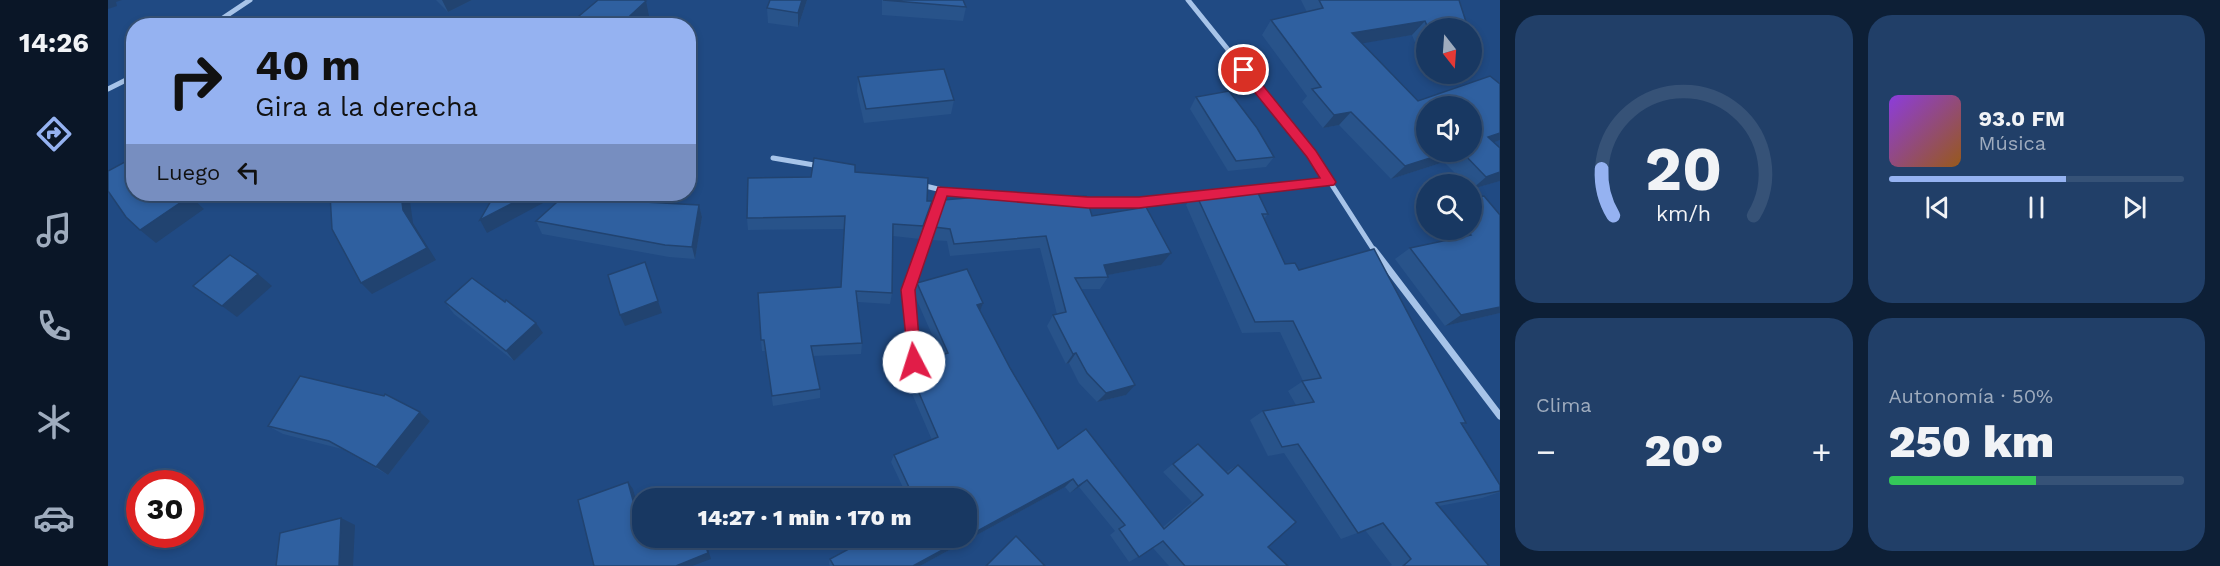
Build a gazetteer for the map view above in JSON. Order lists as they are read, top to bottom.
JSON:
{
  "north": "bottom",
  "page": {
    "tabs": "14:26",
    "turn": ["40 m", "Gira a la derecha"],
    "song": ["93.0 FM", "Música"],
    "then": "Luego",
    "tile": [
      "Clima",
      ["Autonomía · 50%", "250 km"]
    ],
    "heat": ["−", "20°", "+"],
    "limit": "30",
    "trip": "14:27 · 1 min · 170 m",
    "gauge": ["20", "km/h"]
  }
}
